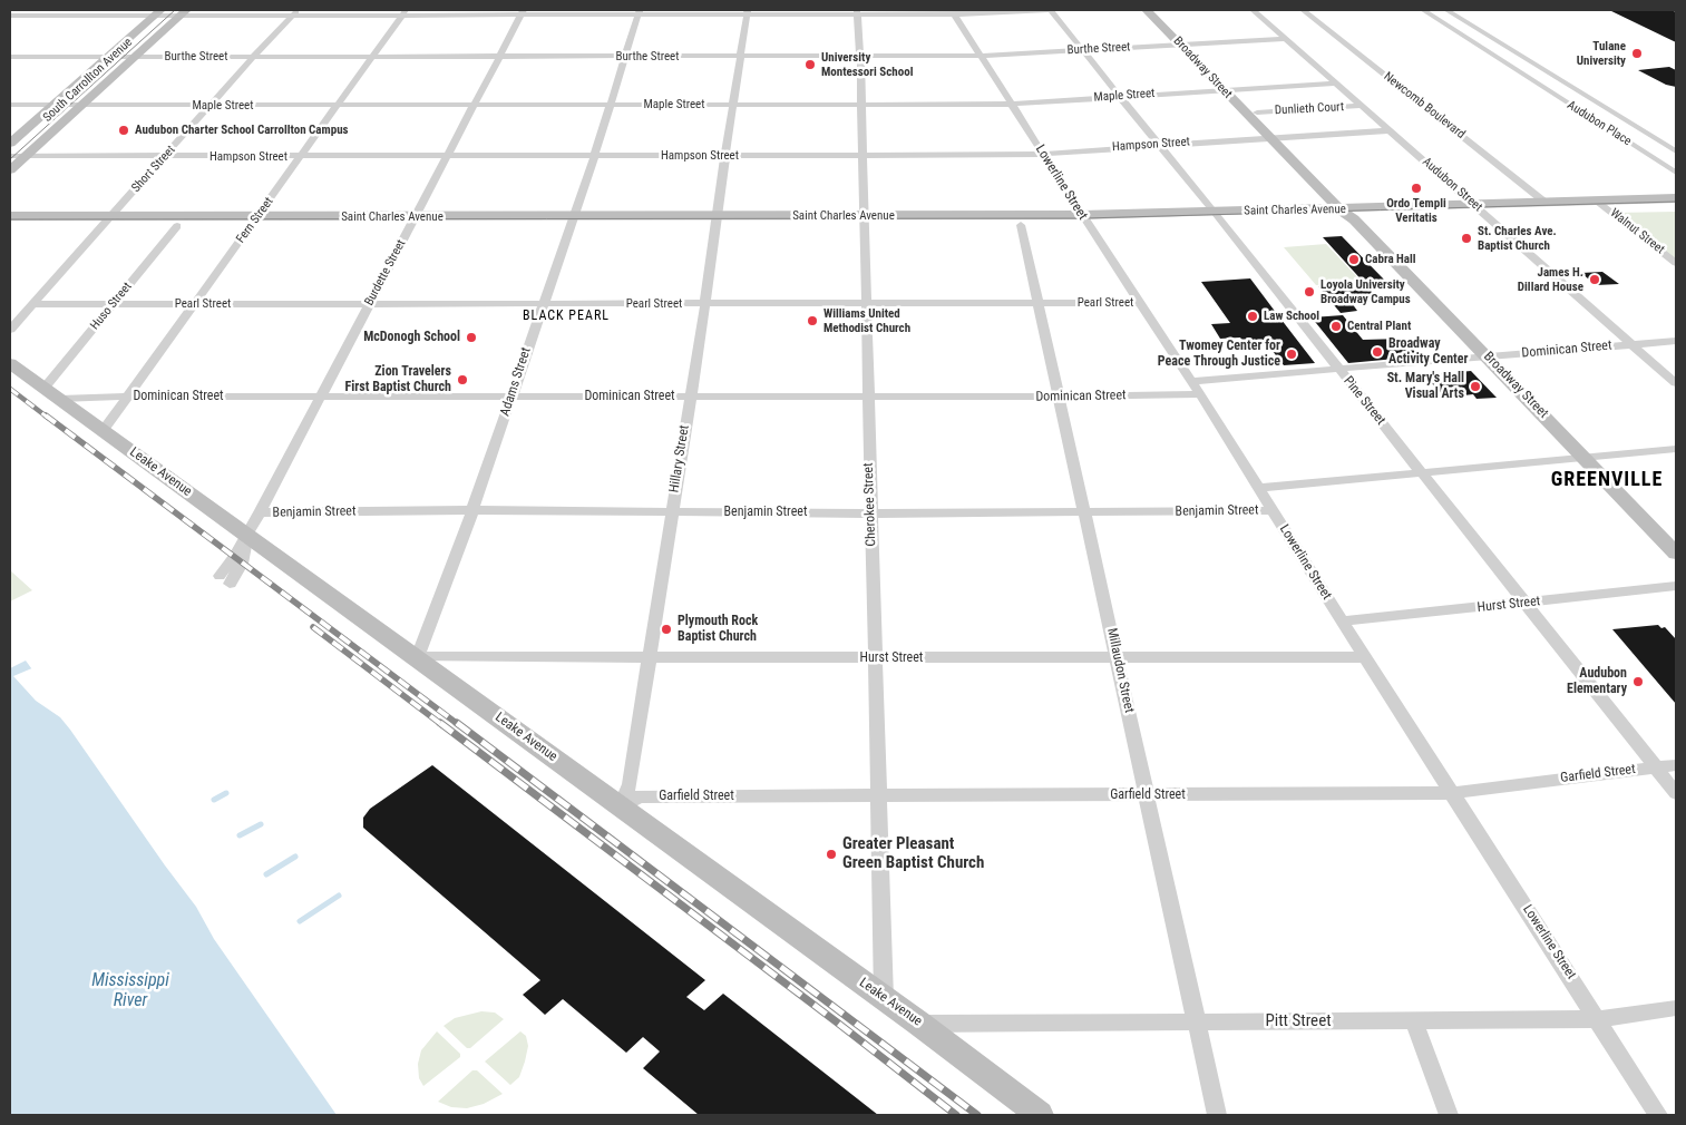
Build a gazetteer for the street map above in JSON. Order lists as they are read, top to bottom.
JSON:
{
  "streets": {
    "main road": [
      "Broadway Street",
      "South Carrollton Avenue",
      "Saint Charles Avenue",
      "Leake Avenue"
    ],
    "street": [
      "Burthe Street",
      "Maple Street",
      "Newcomb Boulevard",
      "Dunlieth Court",
      "Audubon Place",
      "Hampson Street",
      "Short Street",
      "Lowerline Street",
      "Audubon Street",
      "Fern Street",
      "Walnut Street",
      "Burdette Street",
      "Pearl Street",
      "Huso Street",
      "Dominican Street",
      "Adams Street",
      "Pine Street",
      "Hillary Street",
      "Cherokee Street",
      "Benjamin Street",
      "Hurst Street",
      "Millaudon Street",
      "Garfield Street",
      "Pitt Street"
    ]
  },
  "crossings": [
    ["Burthe Street", "Broadway Street"],
    ["Burthe Street", "South Carrollton Avenue"],
    ["Burthe Street", "Short Street"],
    ["Burthe Street", "Lowerline Street"],
    ["Burthe Street", "Audubon Street"],
    ["Burthe Street", "Fern Street"],
    ["Burthe Street", "Burdette Street"],
    ["Burthe Street", "Adams Street"],
    ["Burthe Street", "Pine Street"],
    ["Burthe Street", "Hillary Street"],
    ["Burthe Street", "Cherokee Street"],
    ["Broadway Street", "Maple Street"],
    ["Broadway Street", "Dunlieth Court"],
    ["Broadway Street", "Hampson Street"],
    ["Broadway Street", "Saint Charles Avenue"],
    ["Broadway Street", "Dominican Street"],
    ["Broadway Street", "Benjamin Street"],
    ["South Carrollton Avenue", "Maple Street"],
    ["South Carrollton Avenue", "Hampson Street"],
    ["Maple Street", "Short Street"],
    ["Maple Street", "Lowerline Street"],
    ["Maple Street", "Audubon Street"],
    ["Maple Street", "Fern Street"],
    ["Maple Street", "Burdette Street"],
    ["Maple Street", "Adams Street"],
    ["Maple Street", "Pine Street"],
    ["Maple Street", "Hillary Street"],
    ["Maple Street", "Cherokee Street"],
    ["Newcomb Boulevard", "Saint Charles Avenue"],
    ["Dunlieth Court", "Audubon Street"],
    ["Hampson Street", "Short Street"],
    ["Hampson Street", "Lowerline Street"],
    ["Hampson Street", "Audubon Street"],
    ["Hampson Street", "Fern Street"],
    ["Hampson Street", "Burdette Street"],
    ["Hampson Street", "Adams Street"],
    ["Hampson Street", "Pine Street"],
    ["Hampson Street", "Hillary Street"],
    ["Hampson Street", "Cherokee Street"],
    ["Short Street", "Saint Charles Avenue"],
    ["Short Street", "Pearl Street"],
    ["Lowerline Street", "Saint Charles Avenue"],
    ["Lowerline Street", "Pearl Street"],
    ["Lowerline Street", "Dominican Street"],
    ["Lowerline Street", "Benjamin Street"],
    ["Lowerline Street", "Hurst Street"],
    ["Lowerline Street", "Garfield Street"],
    ["Lowerline Street", "Pitt Street"],
    ["Audubon Street", "Saint Charles Avenue"],
    ["Audubon Street", "Dominican Street"],
    ["Saint Charles Avenue", "Fern Street"],
    ["Saint Charles Avenue", "Walnut Street"],
    ["Saint Charles Avenue", "Burdette Street"],
    ["Saint Charles Avenue", "Huso Street"],
    ["Saint Charles Avenue", "Adams Street"],
    ["Saint Charles Avenue", "Pine Street"],
    ["Saint Charles Avenue", "Hillary Street"],
    ["Saint Charles Avenue", "Cherokee Street"],
    ["Saint Charles Avenue", "Millaudon Street"],
    ["Fern Street", "Pearl Street"],
    ["Fern Street", "Dominican Street"],
    ["Fern Street", "Leake Avenue"],
    ["Burdette Street", "Pearl Street"],
    ["Burdette Street", "Dominican Street"],
    ["Burdette Street", "Leake Avenue"],
    ["Burdette Street", "Benjamin Street"],
    ["Pearl Street", "Huso Street"],
    ["Pearl Street", "Adams Street"],
    ["Pearl Street", "Hillary Street"],
    ["Pearl Street", "Cherokee Street"],
    ["Pearl Street", "Millaudon Street"],
    ["Huso Street", "Leake Avenue"],
    ["Dominican Street", "Adams Street"],
    ["Dominican Street", "Pine Street"],
    ["Dominican Street", "Hillary Street"],
    ["Dominican Street", "Leake Avenue"],
    ["Dominican Street", "Cherokee Street"],
    ["Dominican Street", "Millaudon Street"],
    ["Adams Street", "Leake Avenue"],
    ["Adams Street", "Benjamin Street"],
    ["Adams Street", "Hurst Street"],
    ["Pine Street", "Benjamin Street"],
    ["Pine Street", "Hurst Street"],
    ["Pine Street", "Garfield Street"],
    ["Hillary Street", "Leake Avenue"],
    ["Hillary Street", "Benjamin Street"],
    ["Hillary Street", "Hurst Street"],
    ["Hillary Street", "Garfield Street"],
    ["Leake Avenue", "Cherokee Street"],
    ["Leake Avenue", "Hurst Street"],
    ["Leake Avenue", "Garfield Street"],
    ["Leake Avenue", "Pitt Street"],
    ["Cherokee Street", "Benjamin Street"],
    ["Cherokee Street", "Hurst Street"],
    ["Cherokee Street", "Garfield Street"],
    ["Benjamin Street", "Millaudon Street"],
    ["Hurst Street", "Millaudon Street"],
    ["Millaudon Street", "Garfield Street"],
    ["Millaudon Street", "Pitt Street"]
  ],
  "districts": ["BLACK PEARL", "GREENVILLE"],
  "water": ["Mississippi River"],
  "places": [
    "Tulane University",
    "University Montessori School",
    "Audubon Charter School Carrollton Campus",
    "Ordo Templi Veritatis",
    "St. Charles Ave. Baptist Church",
    "Cabra Hall",
    "James H. Dillard House",
    "Loyola University Broadway Campus",
    "Law School",
    "Williams United Methodist Church",
    "Central Plant",
    "McDonogh School",
    "Broadway Activity Center",
    "Twomey Center for Peace Through Justice",
    "Zion Travelers First Baptist Church",
    "St. Mary's Hall Visual Arts",
    "Plymouth Rock Baptist Church",
    "Audubon Elementary",
    "Greater Pleasant Green Baptist Church"
  ]
}
